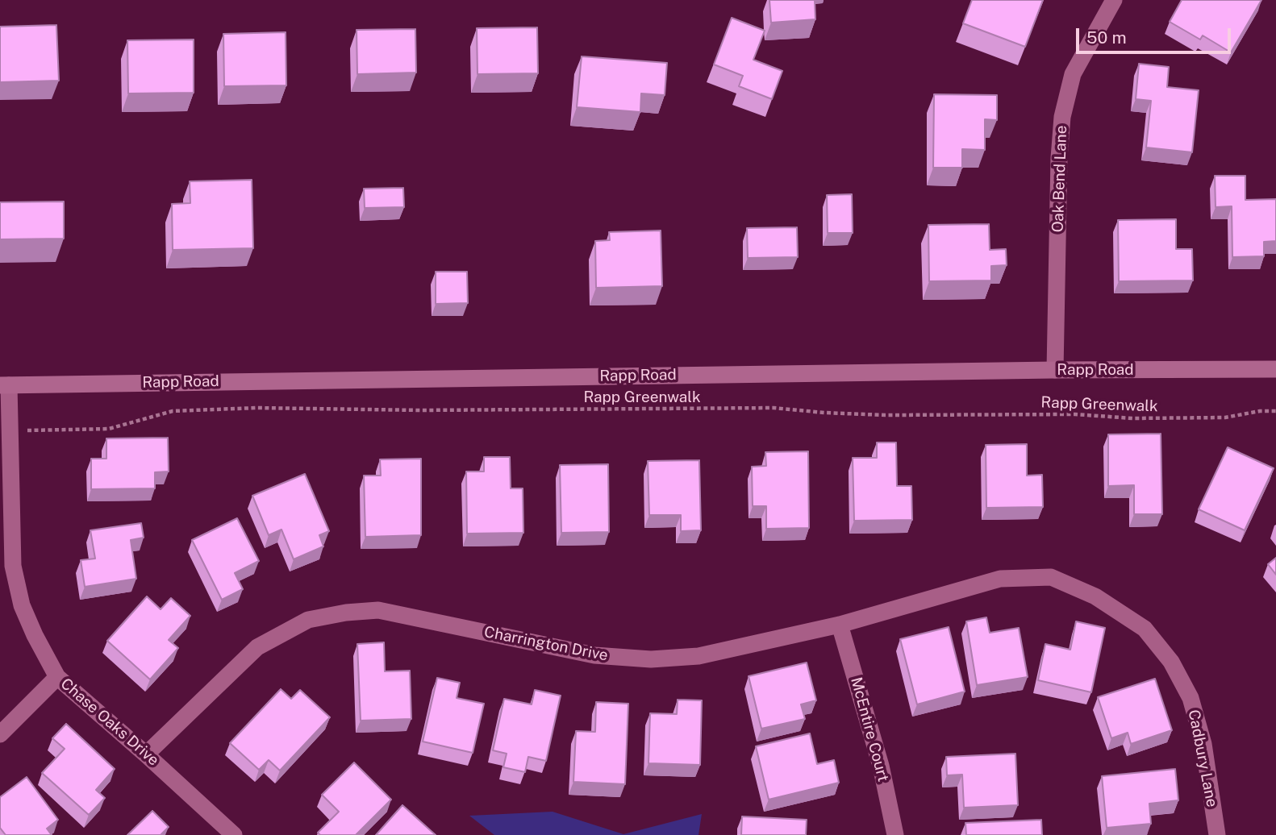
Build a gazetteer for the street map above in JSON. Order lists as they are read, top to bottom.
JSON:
{
  "streets": {
    "street": [
      "Oak Bend Lane",
      "Rapp Road",
      "Charrington Drive",
      "Chase Oaks Drive",
      "McEntire Court",
      "Cadbury Lane"
    ],
    "path": ["Rapp Greenwalk"]
  },
  "crossings": [
    ["Oak Bend Lane", "Rapp Road"],
    ["Rapp Road", "Chase Oaks Drive"],
    ["Rapp Greenwalk", "Chase Oaks Drive"],
    ["Charrington Drive", "Chase Oaks Drive"],
    ["Charrington Drive", "McEntire Court"],
    ["Charrington Drive", "Cadbury Lane"]
  ],
  "scale_bar": "50 m"
}
